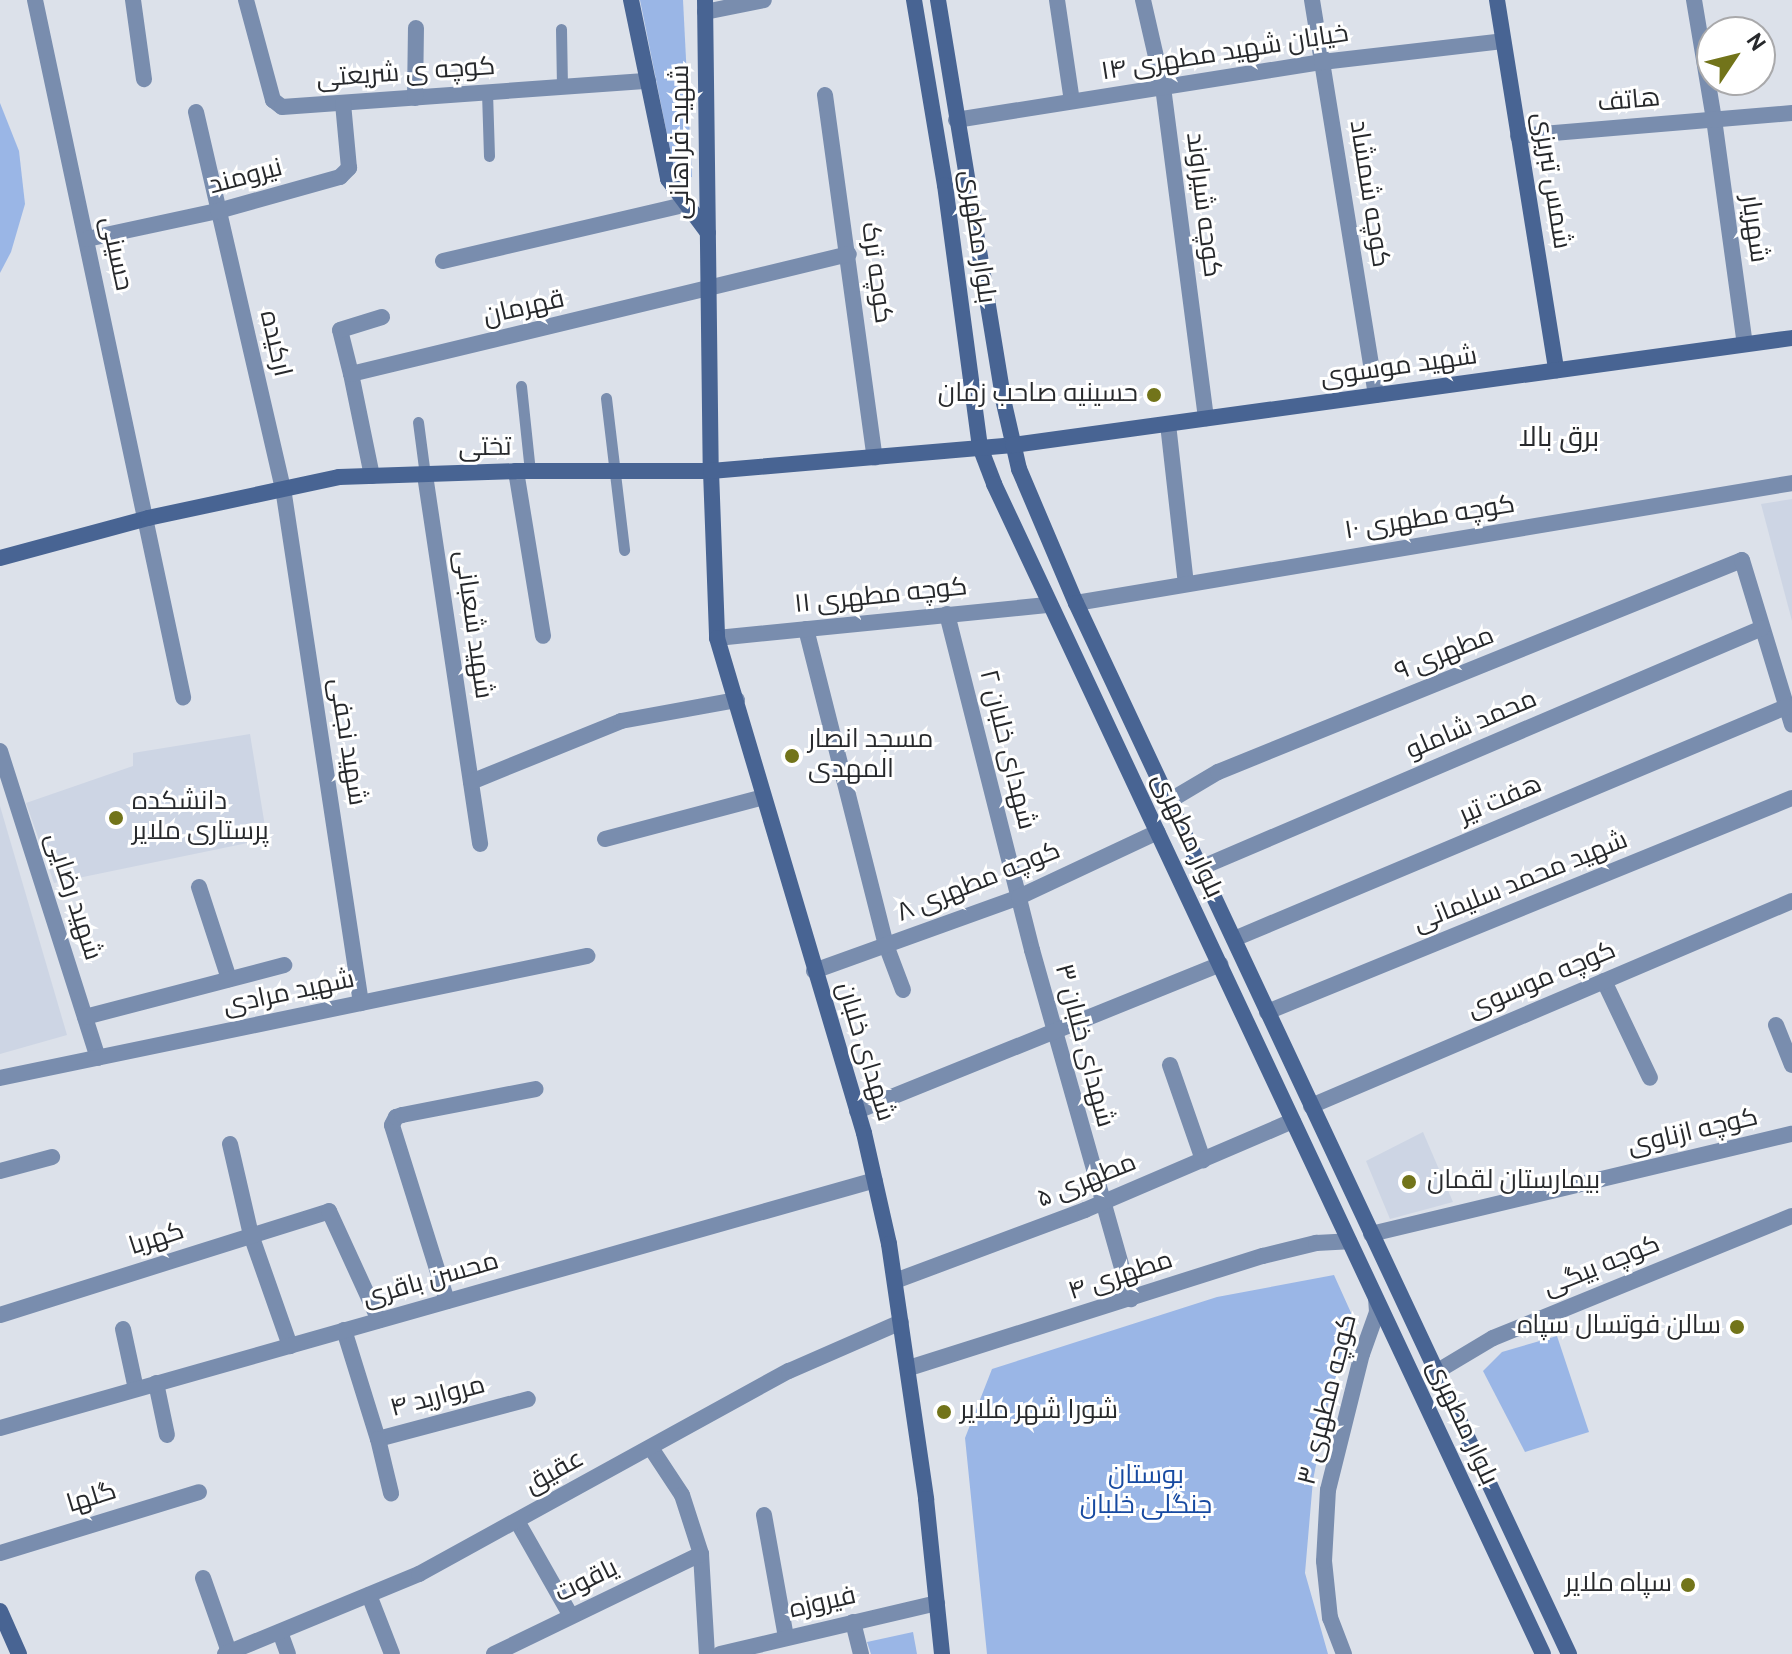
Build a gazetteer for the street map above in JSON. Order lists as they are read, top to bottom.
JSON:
{
  "streets": {
    "main road": [
      "شهید فراهانی",
      "شمس تبریزی",
      "بلوار مطهری",
      "شهید موسوی",
      "تختی",
      "شهدای خلبان"
    ],
    "street": [
      "خیابان شهید مطهری ۱۴",
      "کوچه ی شریعتی",
      "هاتف",
      "نیرومند",
      "کوچه شمشاد",
      "کوچه شیراوند",
      "شهریار",
      "حسینی",
      "کوچه ترک",
      "قهرمان",
      "ارکیده",
      "کوچه مطهری ۱۰",
      "کوچه مطهری ۱۱",
      "شهید شعبانی",
      "مطهری ۹",
      "محمد شاملو",
      "شهید نجفی",
      "شهدای خلبان ۲",
      "هفت تیر",
      "کوچه مطهری ۸",
      "شهید محمد سلیمانی",
      "شهید رضایی",
      "کوچه موسوی",
      "شهید مرادی",
      "شهدای خلبان ۳",
      "کوچه ازناوی",
      "مطهری ۵",
      "کهربا",
      "کوچه بیگی",
      "مطهری ۴",
      "محسن باقری",
      "مروارید ۴",
      "کوچه مطهری ۳",
      "عقیق",
      "گلها",
      "یاقوت",
      "فیروزه"
    ]
  },
  "crossings": [
    ["خیابان شهید مطهری ۱۴", "شمس تبریزی"],
    ["خیابان شهید مطهری ۱۴", "کوچه شمشاد"],
    ["خیابان شهید مطهری ۱۴", "کوچه شیراوند"],
    ["خیابان شهید مطهری ۱۴", "بلوار مطهری"],
    ["کوچه ی شریعتی", "شهید فراهانی"],
    ["کوچه ی شریعتی", "نیرومند"],
    ["هاتف", "شمس تبریزی"],
    ["هاتف", "شهریار"],
    ["شهید فراهانی", "شهدای خلبان"],
    ["نیرومند", "حسینی"],
    ["نیرومند", "ارکیده"],
    ["شمس تبریزی", "شهید موسوی"],
    ["کوچه شمشاد", "شهید موسوی"],
    ["کوچه شیراوند", "شهید موسوی"],
    ["شهریار", "شهید موسوی"],
    ["بلوار مطهری", "شهید موسوی"],
    ["بلوار مطهری", "تختی"],
    ["بلوار مطهری", "کوچه مطهری ۱۰"],
    ["بلوار مطهری", "کوچه مطهری ۱۱"],
    ["بلوار مطهری", "مطهری ۹"],
    ["بلوار مطهری", "محمد شاملو"],
    ["بلوار مطهری", "هفت تیر"],
    ["بلوار مطهری", "کوچه مطهری ۸"],
    ["بلوار مطهری", "شهید محمد سلیمانی"],
    ["بلوار مطهری", "کوچه موسوی"],
    ["بلوار مطهری", "کوچه ازناوی"],
    ["بلوار مطهری", "مطهری ۵"],
    ["بلوار مطهری", "کوچه بیگی"],
    ["بلوار مطهری", "مطهری ۴"],
    ["بلوار مطهری", "کوچه مطهری ۳"],
    ["حسینی", "تختی"],
    ["کوچه ترک", "قهرمان"],
    ["کوچه ترک", "تختی"],
    ["قهرمان", "شهدای خلبان"],
    ["ارکیده", "تختی"],
    ["ارکیده", "شهید نجفی"],
    ["شهید موسوی", "تختی"],
    ["تختی", "شهید شعبانی"],
    ["تختی", "شهید نجفی"],
    ["تختی", "شهدای خلبان"],
    ["کوچه مطهری ۱۱", "شهدای خلبان ۲"],
    ["کوچه مطهری ۱۱", "شهدای خلبان"],
    ["مطهری ۹", "محمد شاملو"],
    ["شهید نجفی", "شهید مرادی"],
    ["شهدای خلبان ۲", "کوچه مطهری ۸"],
    ["شهدای خلبان ۲", "شهدای خلبان ۳"],
    ["کوچه مطهری ۸", "شهدای خلبان ۳"],
    ["کوچه مطهری ۸", "شهدای خلبان"],
    ["شهید رضایی", "شهید مرادی"],
    ["شهدای خلبان ۳", "مطهری ۵"],
    ["شهدای خلبان ۳", "مطهری ۴"],
    ["شهدای خلبان", "مطهری ۵"],
    ["شهدای خلبان", "مطهری ۴"],
    ["شهدای خلبان", "محسن باقری"],
    ["شهدای خلبان", "عقیق"],
    ["شهدای خلبان", "فیروزه"],
    ["کهربا", "محسن باقری"],
    ["محسن باقری", "مروارید ۴"]
  ],
  "districts": ["برق بالا"],
  "parks": ["بوستان جنگلی خلبان"],
  "places": [
    "حسینیه صاحب زمان",
    "مسجد انصار المهدی",
    "دانشکده پرستاری ملایر",
    "بیمارستان لقمان",
    "سالن فوتسال سپاه",
    "شورا شهر ملایر",
    "سپاه ملایر"
  ],
  "north": "top right"
}
